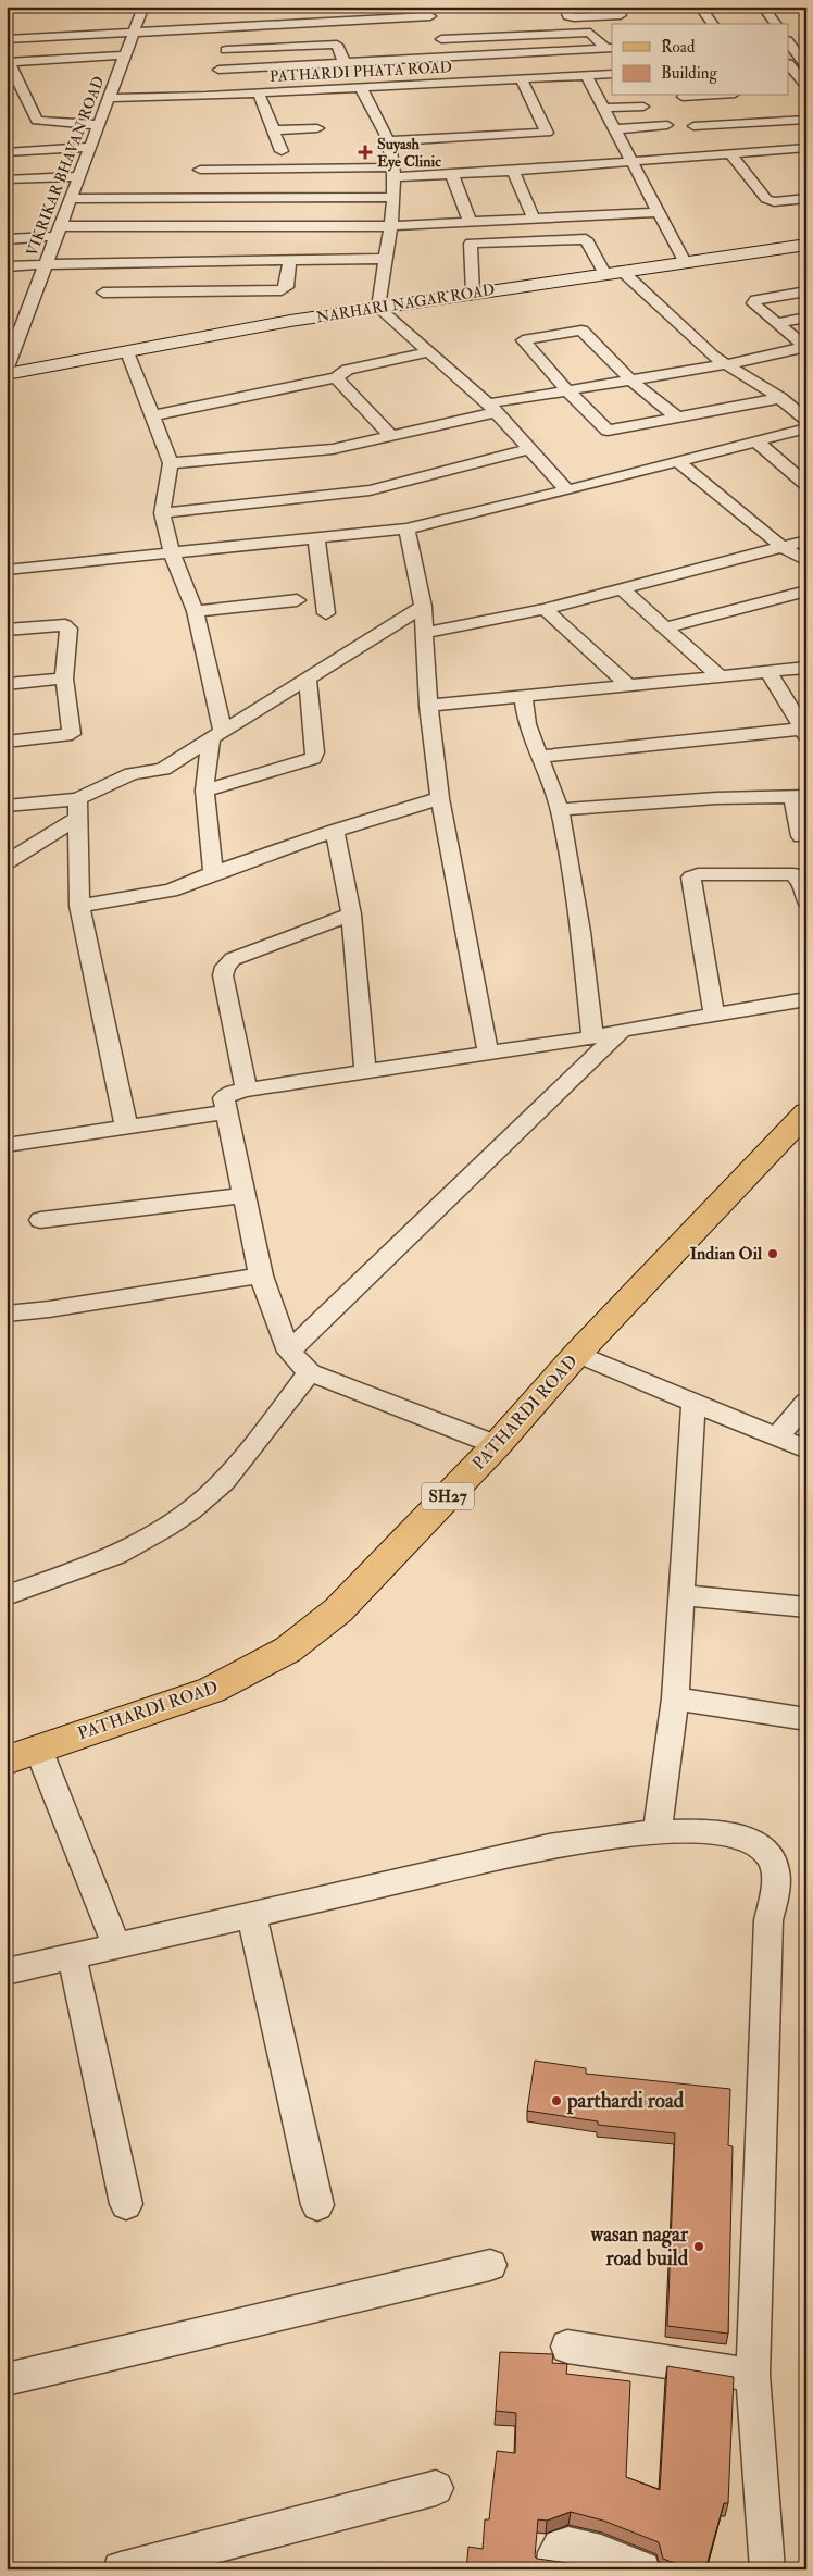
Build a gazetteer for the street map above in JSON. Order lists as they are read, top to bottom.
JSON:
{
  "streets": {
    "main road": ["PATHARDI ROAD", "SH27"],
    "street": ["PATHARDI PHATA ROAD", "VIKRIKAR BHAVAN ROAD", "NARHARI NAGAR ROAD"]
  },
  "crossings": [
    ["PATHARDI PHATA ROAD", "VIKRIKAR BHAVAN ROAD"],
    ["VIKRIKAR BHAVAN ROAD", "NARHARI NAGAR ROAD"]
  ],
  "places": {
    "health": ["Suyash Eye Clinic"],
    "other": ["Indian Oil", "parthardi road", "wasan nagar road build"]
  },
  "legend": ["Road", "Building"]
}
